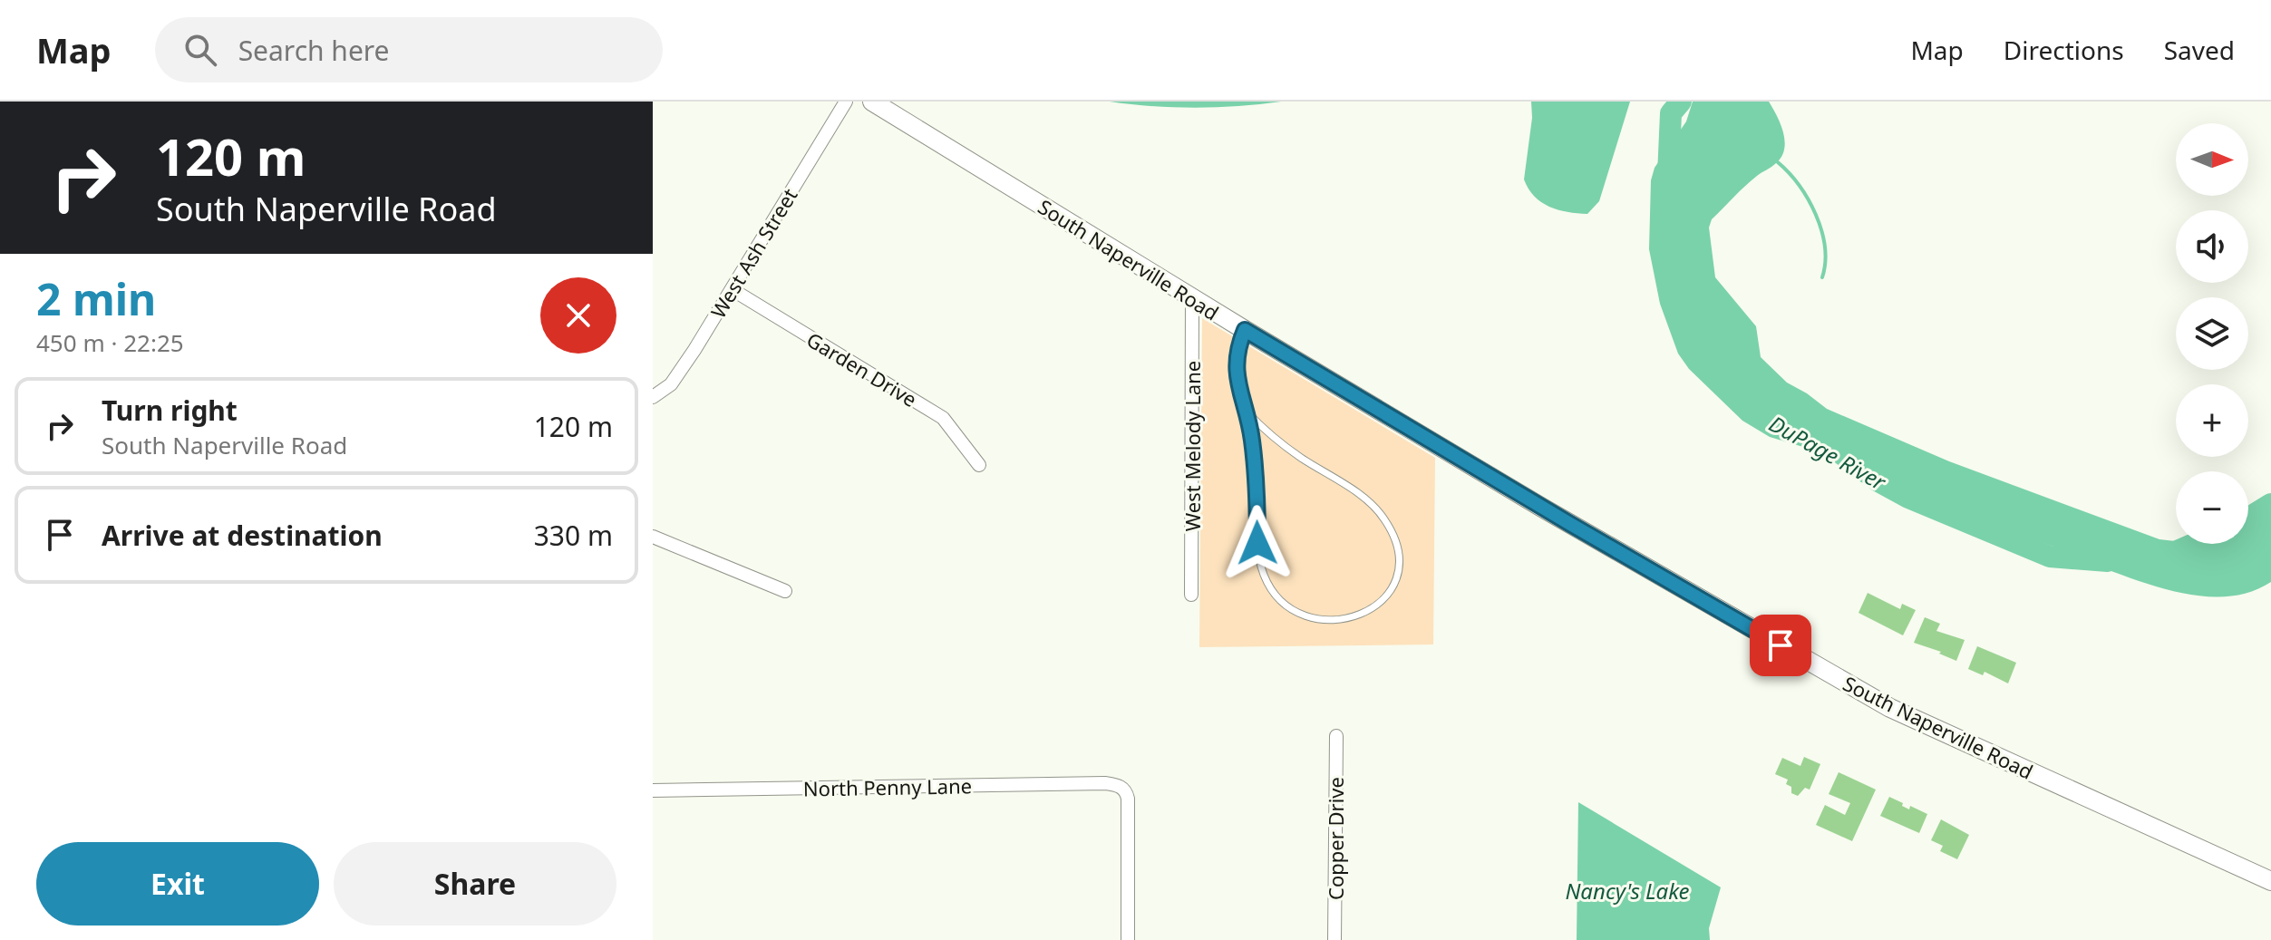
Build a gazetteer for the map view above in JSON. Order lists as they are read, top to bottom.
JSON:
{
  "streets": {
    "main road": ["South Naperville Road"],
    "street": [
      "West Ash Street",
      "Garden Drive",
      "West Melody Lane",
      "North Penny Lane",
      "Copper Drive"
    ]
  },
  "crossings": [
    ["West Ash Street", "Garden Drive"],
    ["South Naperville Road", "West Melody Lane"]
  ],
  "water": ["DuPage River", "Nancy's Lake"],
  "north": "right",
  "page": {
    "header": "Map",
    "search": "Search here",
    "nav": ["Map", "Directions", "Saved"],
    "turn": ["120 m", "South Naperville Road"],
    "map_buttons": ["+", "−"],
    "heading": ["2 min", "450 m · 22:25"],
    "list": [
      {
        "name": "Turn right",
        "note": "South Naperville Road",
        "value": "120 m"
      },
      {
        "name": "Arrive at destination",
        "value": "330 m"
      }
    ],
    "buttons": ["Exit", "Share"]
  }
}
